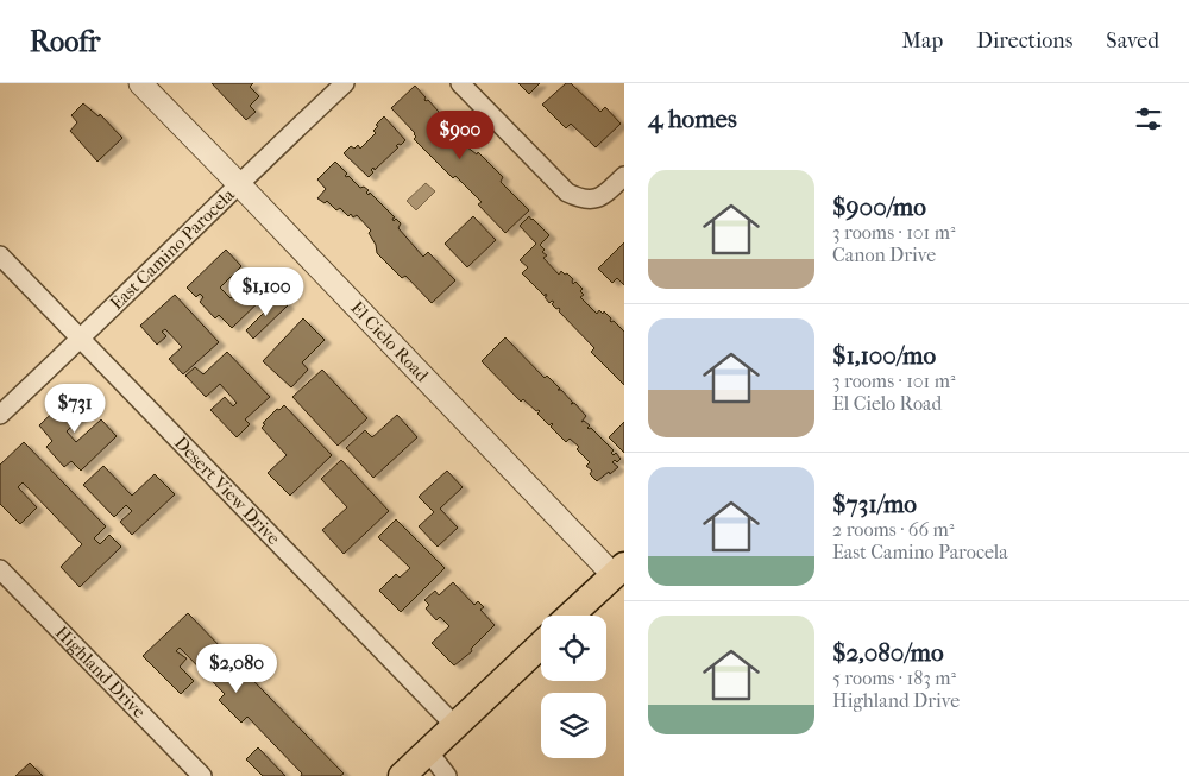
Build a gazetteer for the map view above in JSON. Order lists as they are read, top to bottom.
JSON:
{
  "streets": {
    "street": [
      "East Camino Parocela",
      "El Cielo Road",
      "Desert View Drive",
      "Highland Drive"
    ]
  },
  "crossings": [
    ["East Camino Parocela", "El Cielo Road"],
    ["East Camino Parocela", "Desert View Drive"]
  ],
  "page": {
    "header": "Roofr",
    "nav": ["Map", "Directions", "Saved"],
    "heading": "4 homes",
    "price": [
      "$900",
      "$1,100",
      "$731",
      "$2,080"
    ],
    "list": [
      {
        "name": "$900/mo",
        "note": "3 rooms · 101 m² · Canon Drive"
      },
      {
        "name": "$1,100/mo",
        "note": "3 rooms · 101 m² · El Cielo Road"
      },
      {
        "name": "$731/mo",
        "note": "2 rooms · 66 m² · East Camino Parocela"
      },
      {
        "name": "$2,080/mo",
        "note": "5 rooms · 183 m² · Highland Drive"
      }
    ]
  }
}
